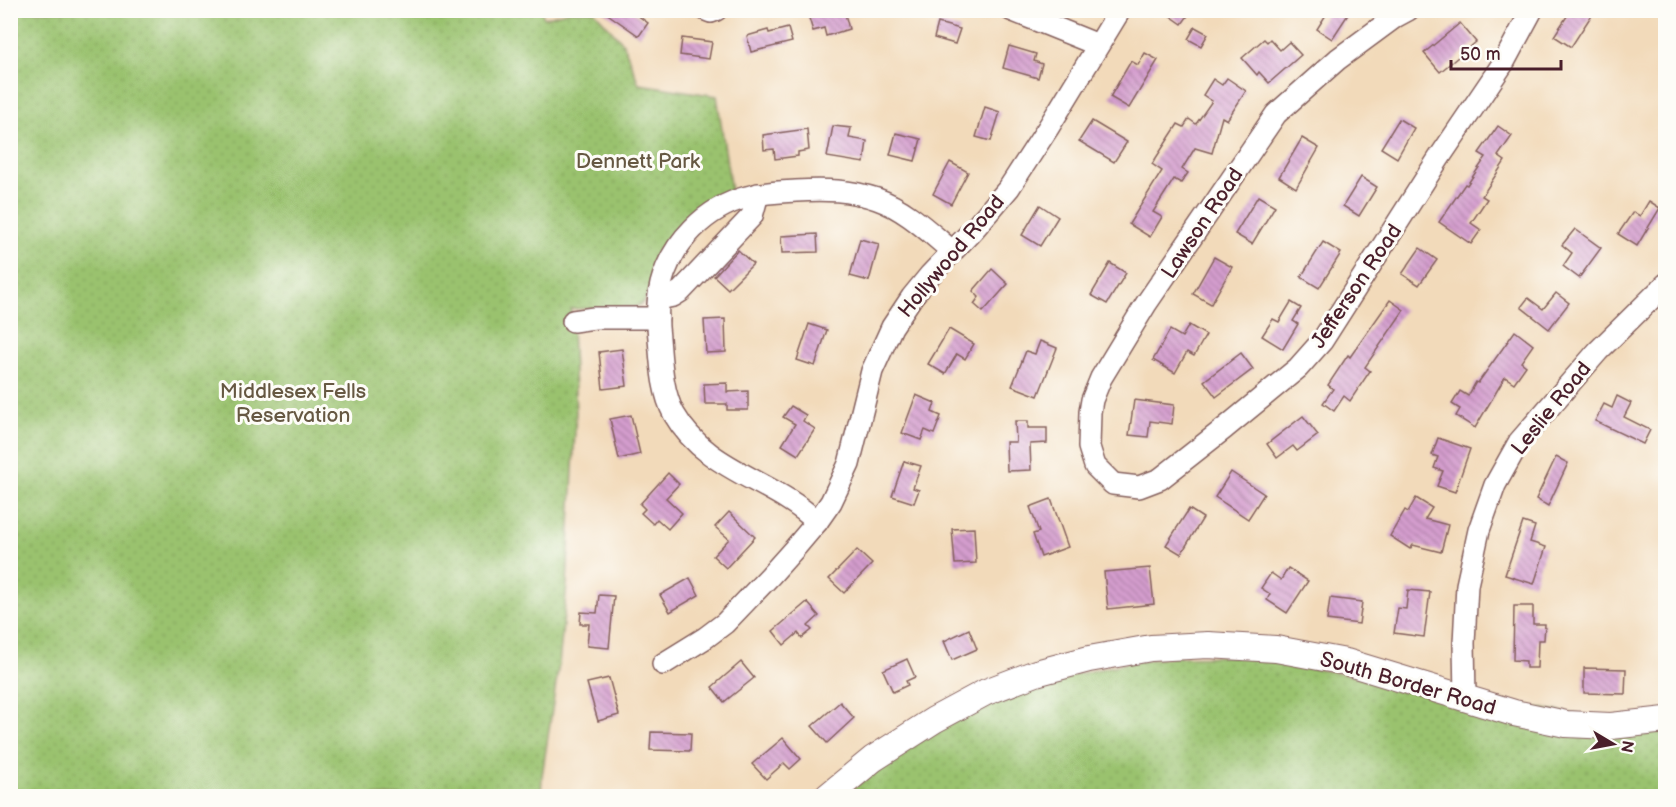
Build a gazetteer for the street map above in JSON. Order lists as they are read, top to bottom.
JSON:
{
  "streets": {
    "main road": ["South Border Road"],
    "street": [
      "Lawson Road",
      "Hollywood Road",
      "Jefferson Road",
      "Leslie Road"
    ]
  },
  "crossings": [
    ["Lawson Road", "Jefferson Road"],
    ["Leslie Road", "South Border Road"]
  ],
  "parks": ["Dennett Park", "Middlesex Fells Reservation"],
  "scale_bar": "50 m",
  "north": "right"
}
